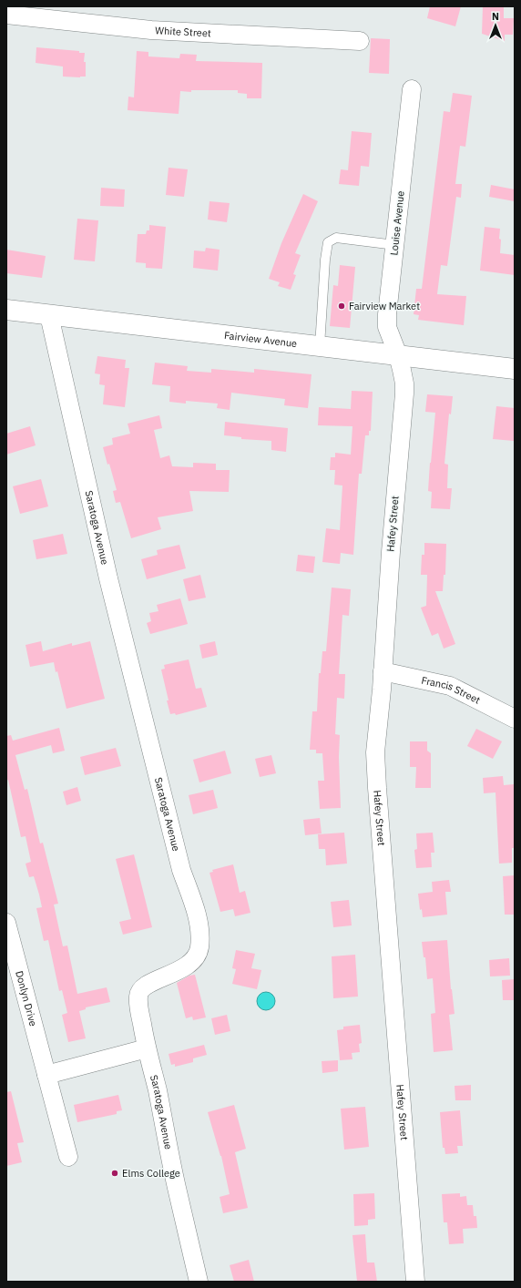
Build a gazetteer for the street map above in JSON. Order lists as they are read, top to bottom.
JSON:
{
  "streets": {
    "main road": ["Fairview Avenue"],
    "street": [
      "White Street",
      "Louise Avenue",
      "Hafey Street",
      "Saratoga Avenue",
      "Francis Street",
      "Donlyn Drive"
    ]
  },
  "crossings": [
    ["Louise Avenue", "Fairview Avenue"],
    ["Louise Avenue", "Hafey Street"],
    ["Fairview Avenue", "Hafey Street"],
    ["Fairview Avenue", "Saratoga Avenue"],
    ["Hafey Street", "Francis Street"]
  ],
  "places": ["Fairview Market", "Elms College"],
  "north": "top"
}
